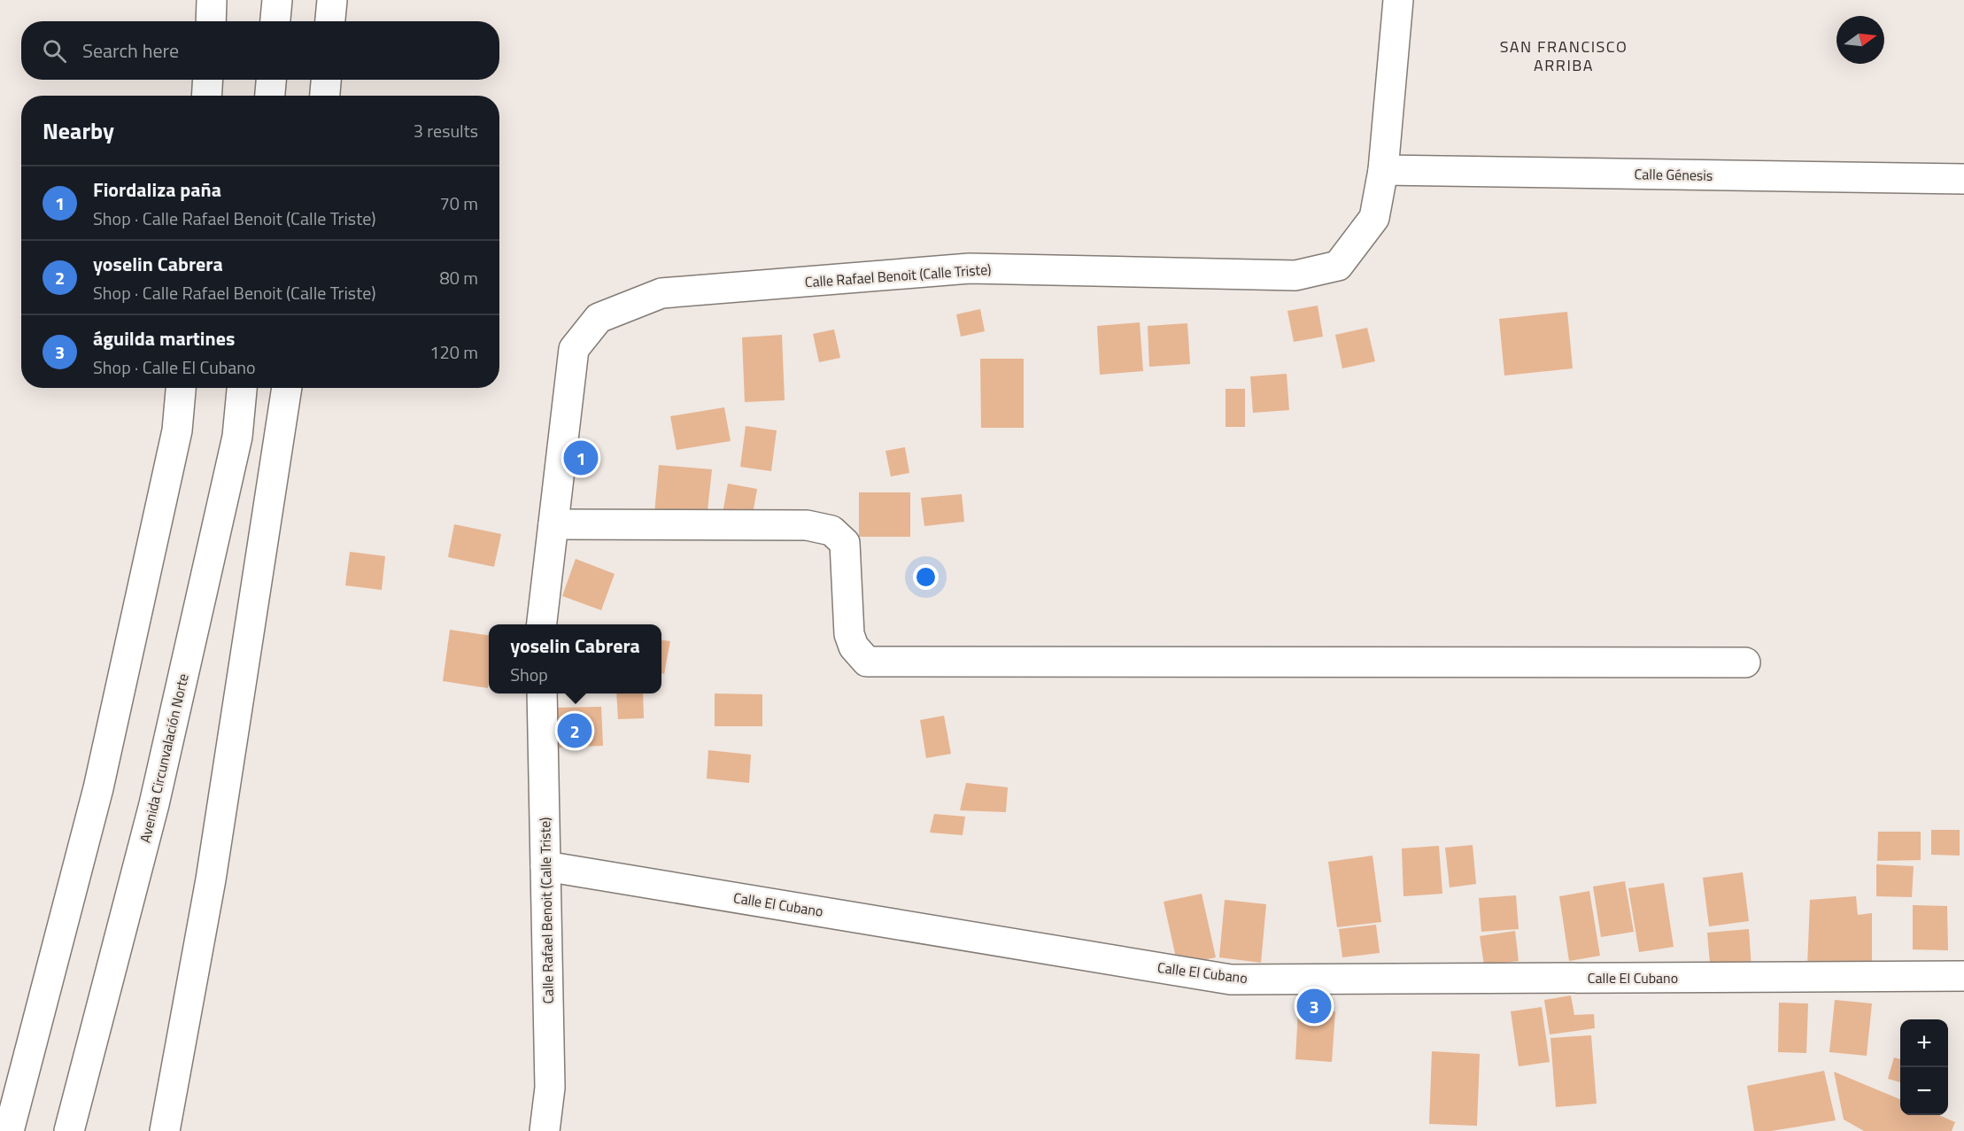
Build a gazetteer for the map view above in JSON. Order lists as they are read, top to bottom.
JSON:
{
  "streets": {
    "main road": [
      "Calle Génesis",
      "Calle Rafael Benoit (Calle Triste)",
      "Avenida Circunvalación Norte",
      "Calle El Cubano"
    ]
  },
  "crossings": [
    ["Calle Génesis", "Calle Rafael Benoit (Calle Triste)"],
    ["Calle Rafael Benoit (Calle Triste)", "Calle El Cubano"]
  ],
  "districts": ["SAN FRANCISCO ARRIBA"],
  "north": "right",
  "page": {
    "search": "Search here",
    "heading": ["Nearby", "3 results"],
    "list": [
      {
        "mark": "1",
        "name": "Fiordaliza paña",
        "note": "Shop · Calle Rafael Benoit (Calle Triste)",
        "value": "70 m"
      },
      {
        "mark": "2",
        "name": "yoselin Cabrera",
        "note": "Shop · Calle Rafael Benoit (Calle Triste)",
        "value": "80 m"
      },
      {
        "mark": "3",
        "name": "águilda martines",
        "note": "Shop · Calle El Cubano",
        "value": "120 m"
      }
    ],
    "pins": ["1", "2", "3"],
    "popup": ["yoselin Cabrera", "Shop"],
    "map_buttons": ["+", "−"]
  }
}
